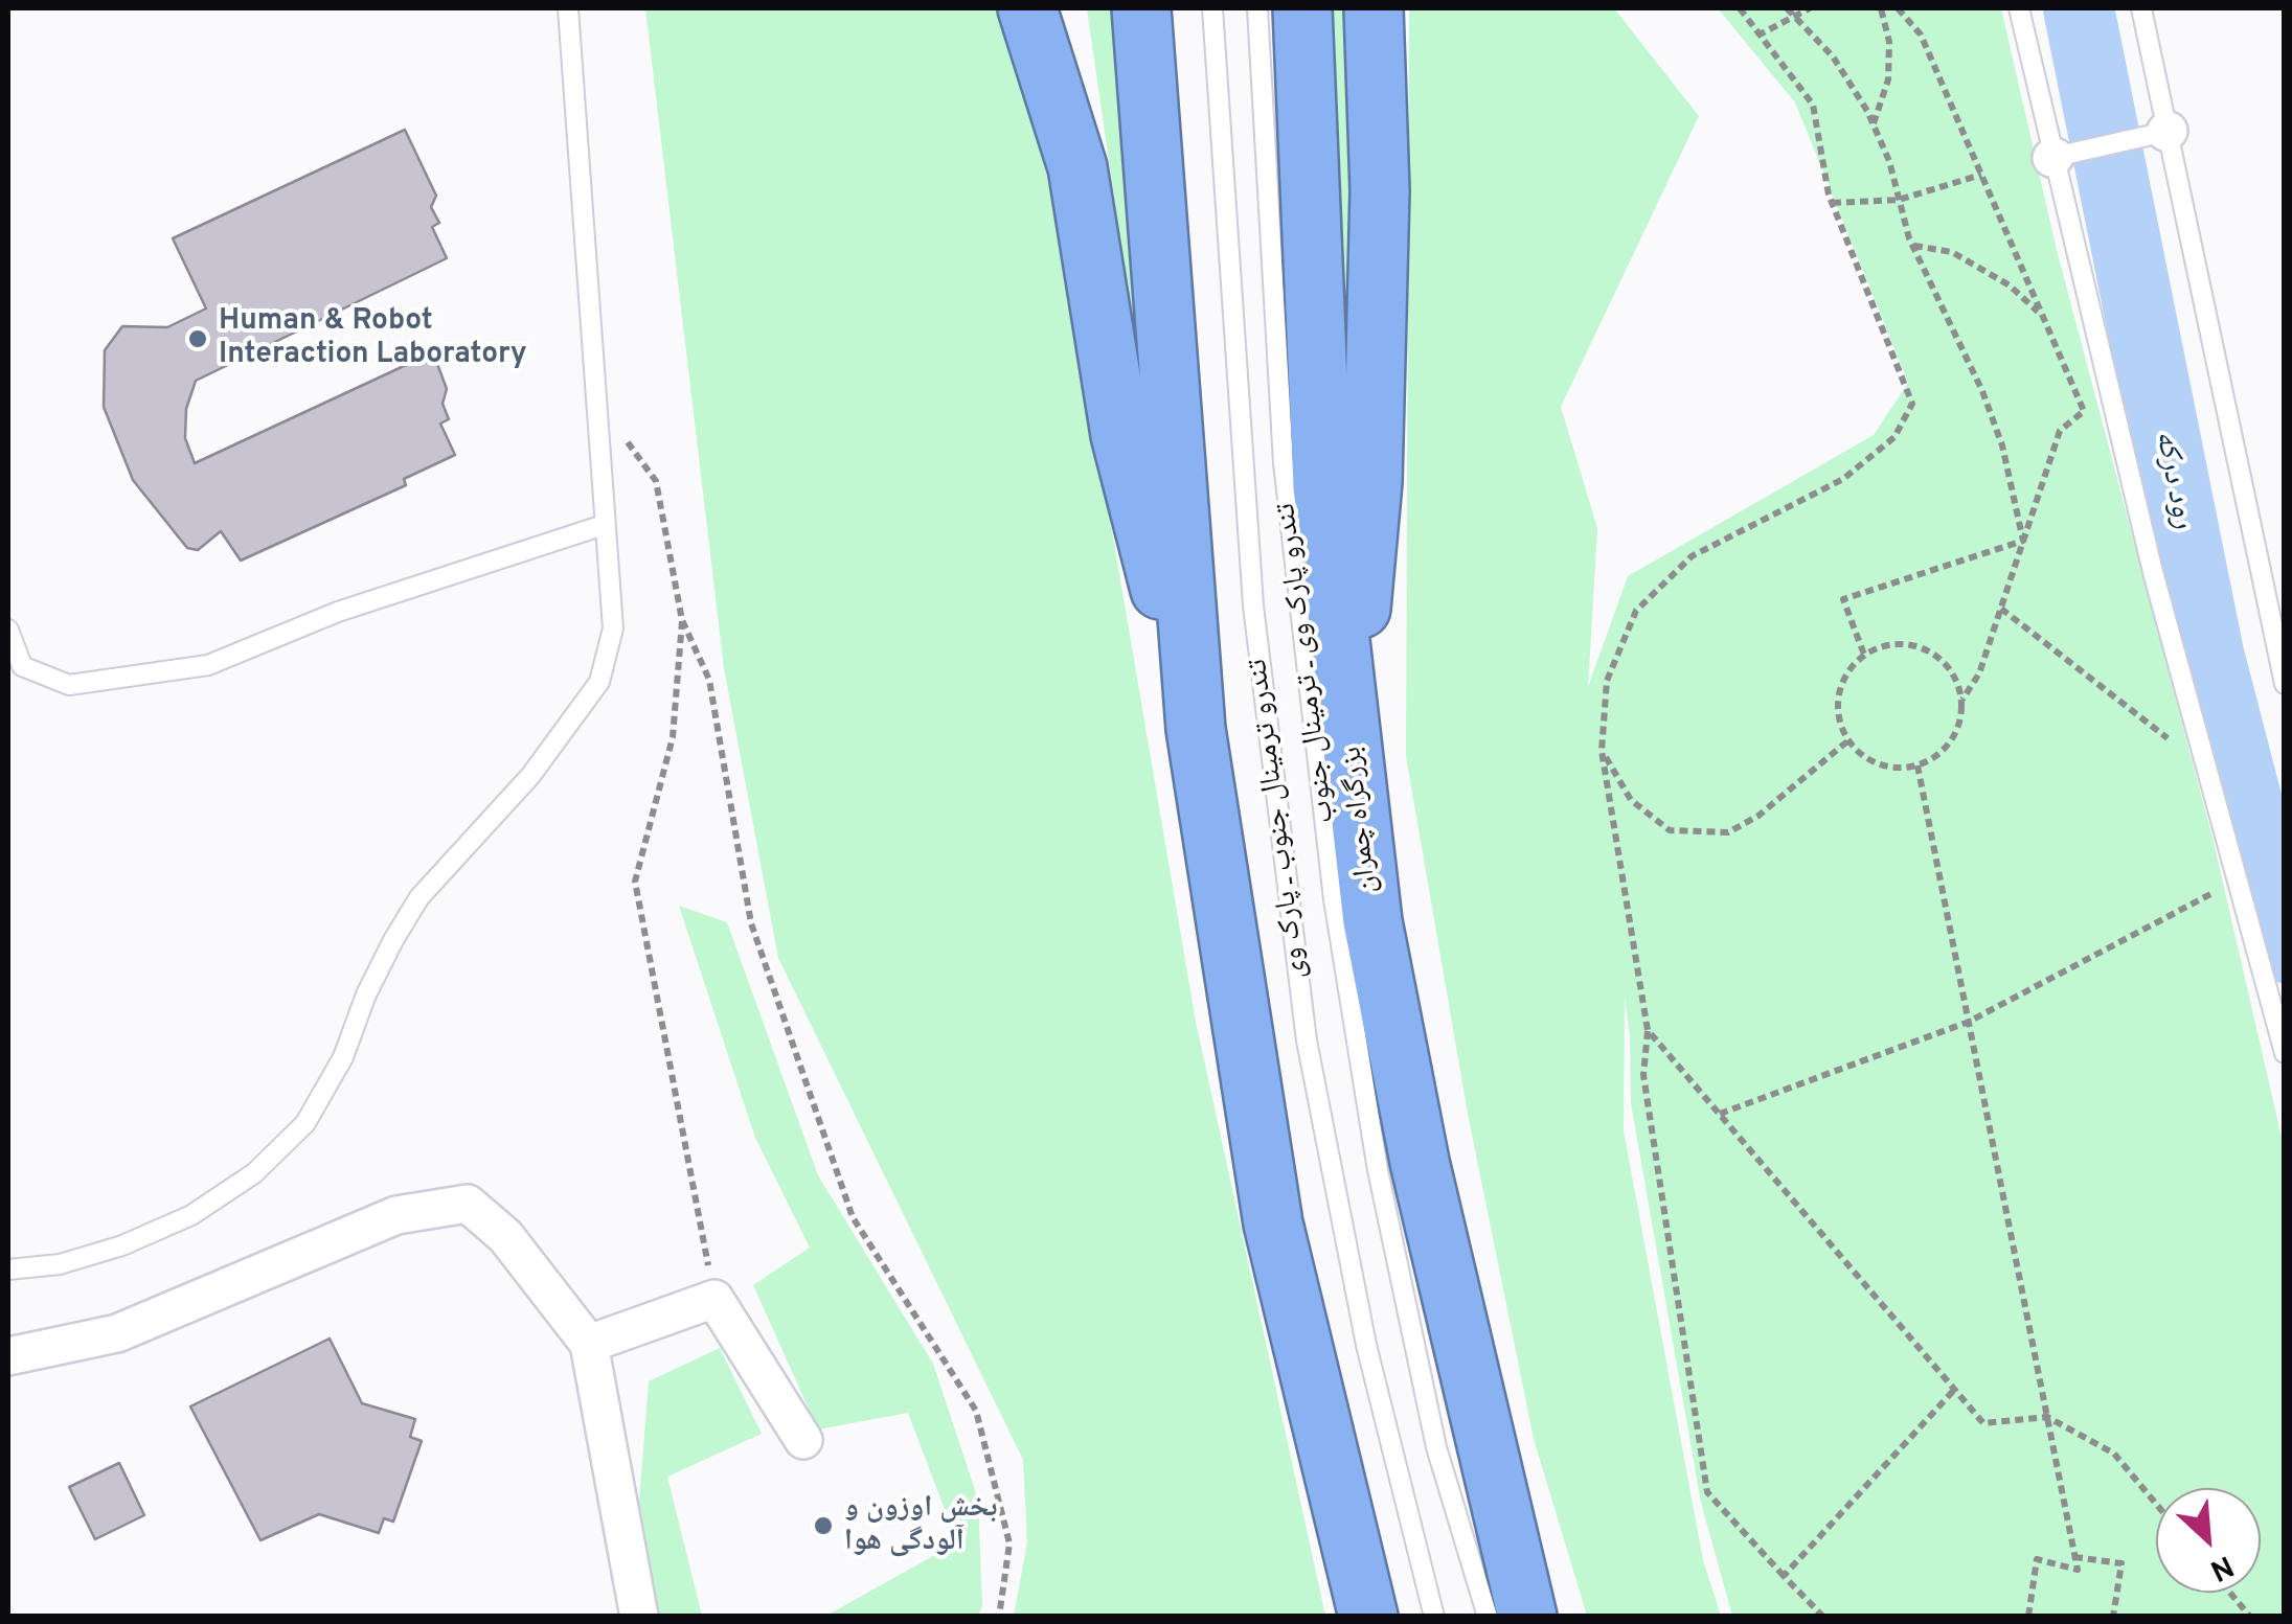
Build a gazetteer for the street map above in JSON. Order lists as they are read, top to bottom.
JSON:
{
  "streets": {
    "highway": ["بزرگراه چمران"],
    "lane": ["تندرو پارک وی ـ ترمینال جنوب", "تندرو ترمینال جنوب ـ پارک وی"]
  },
  "water": ["رود درکه"],
  "places": ["Human & Robot Interaction Laboratory", "بخش اوزون و آلودگی هوا"],
  "north": "bottom right"
}
